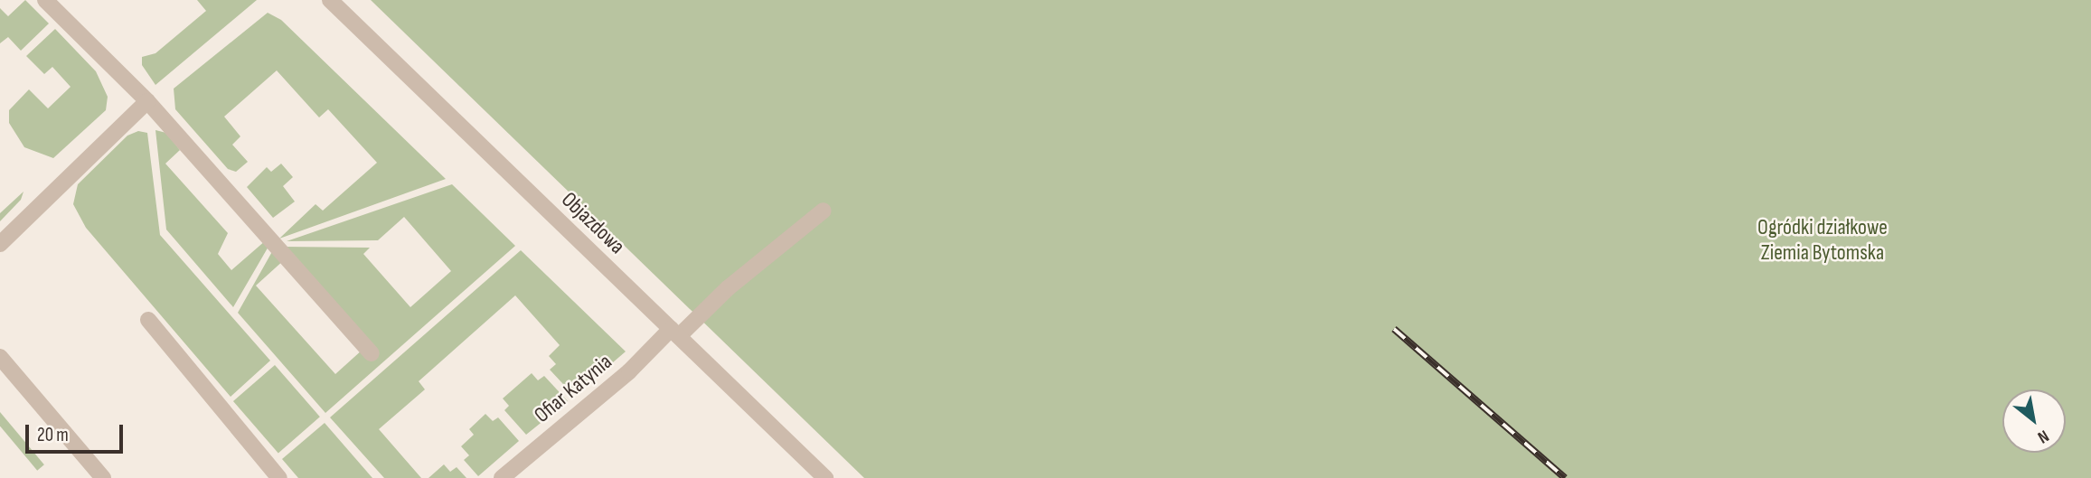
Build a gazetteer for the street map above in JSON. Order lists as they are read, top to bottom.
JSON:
{
  "streets": {
    "street": ["Objazdowa", "Ofiar Katynia"]
  },
  "crossings": [
    ["Objazdowa", "Ofiar Katynia"]
  ],
  "parks": ["Ogródki działkowe Ziemia Bytomska"],
  "scale_bar": "20 m",
  "north": "bottom right"
}
